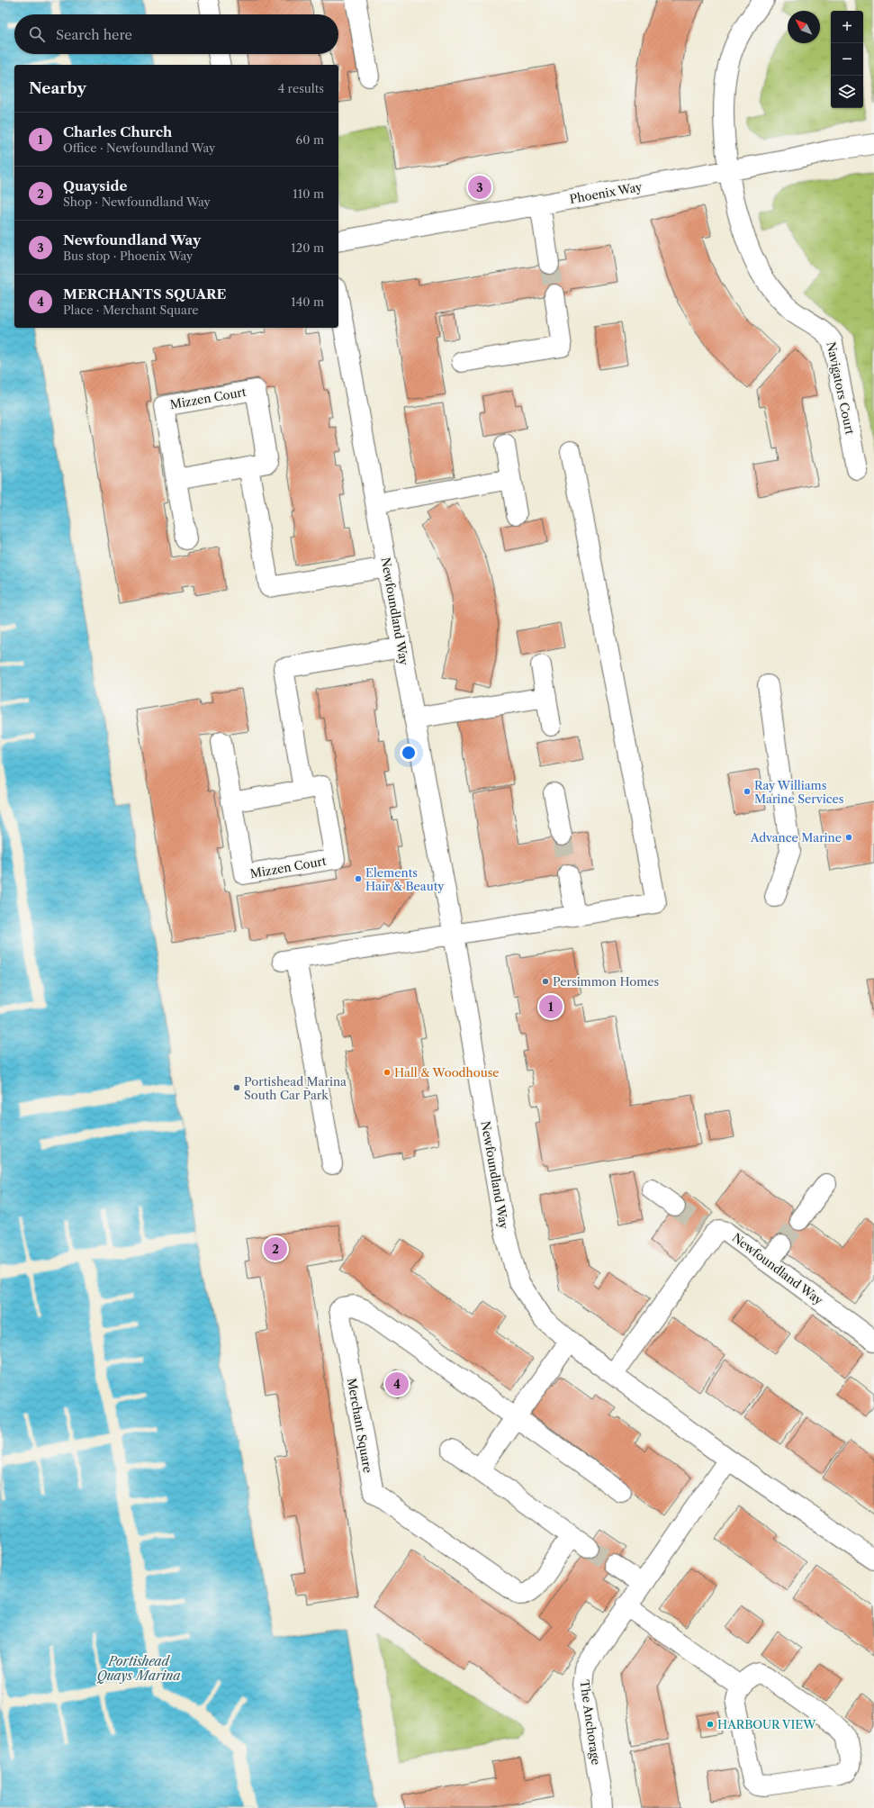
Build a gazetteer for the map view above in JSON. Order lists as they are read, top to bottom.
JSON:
{
  "streets": {
    "street": [
      "Phoenix Way",
      "Navigators Court",
      "Mizzen Court",
      "Newfoundland Way",
      "Merchant Square",
      "The Anchorage"
    ]
  },
  "crossings": [
    ["Phoenix Way", "Navigators Court"],
    ["Newfoundland Way", "The Anchorage"]
  ],
  "water": ["Portishead Quays Marina"],
  "places": [
    "Ray Williams Marine Services",
    "Advance Marine",
    "Elements Hair & Beauty",
    "Persimmon Homes",
    "Hall & Woodhouse",
    "Portishead Marina South Car Park",
    "HARBOUR VIEW"
  ],
  "north": "top left",
  "page": {
    "map_buttons": ["+", "−"],
    "search": "Search here",
    "heading": ["Nearby", "4 results"],
    "list": [
      {
        "mark": "1",
        "name": "Charles Church",
        "note": "Office · Newfoundland Way",
        "value": "60 m"
      },
      {
        "mark": "2",
        "name": "Quayside",
        "note": "Shop · Newfoundland Way",
        "value": "110 m"
      },
      {
        "mark": "3",
        "name": "Newfoundland Way",
        "note": "Bus stop · Phoenix Way",
        "value": "120 m"
      },
      {
        "mark": "4",
        "name": "MERCHANTS SQUARE",
        "note": "Place · Merchant Square",
        "value": "140 m"
      }
    ],
    "pins": [
      "3",
      "1",
      "2",
      "4"
    ]
  }
}
